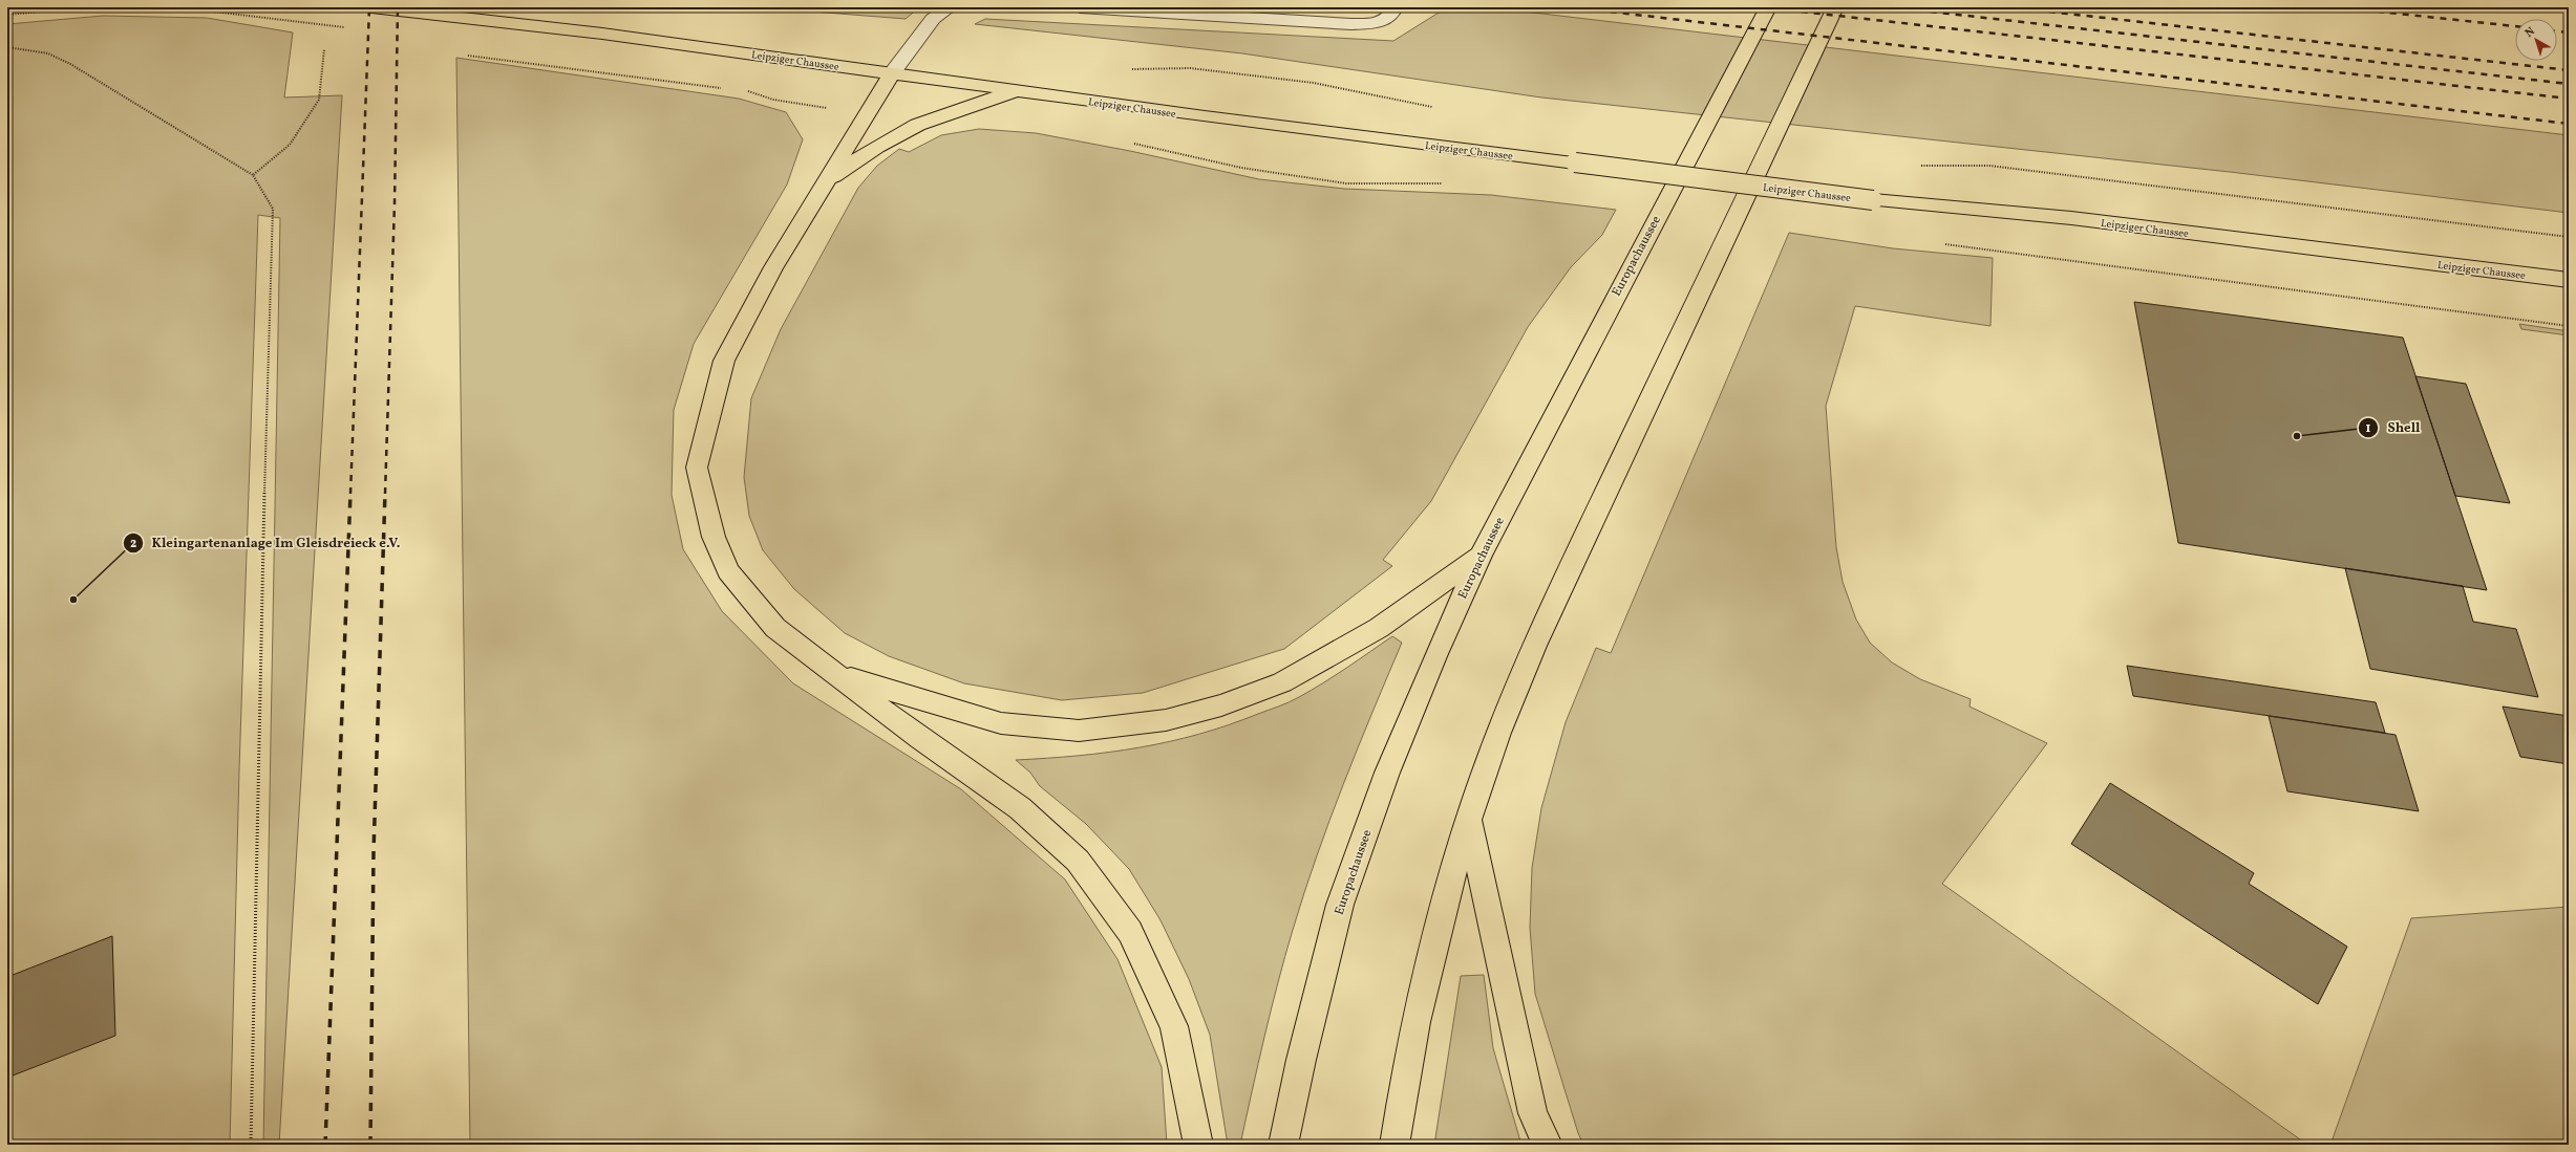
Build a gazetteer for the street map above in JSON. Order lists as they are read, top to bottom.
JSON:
{
  "streets": {
    "main road": ["Leipziger Chaussee", "Europachaussee"]
  },
  "places": ["Shell", "Kleingartenanlage Im Gleisdreieck e.V."],
  "north": "top left"
}
